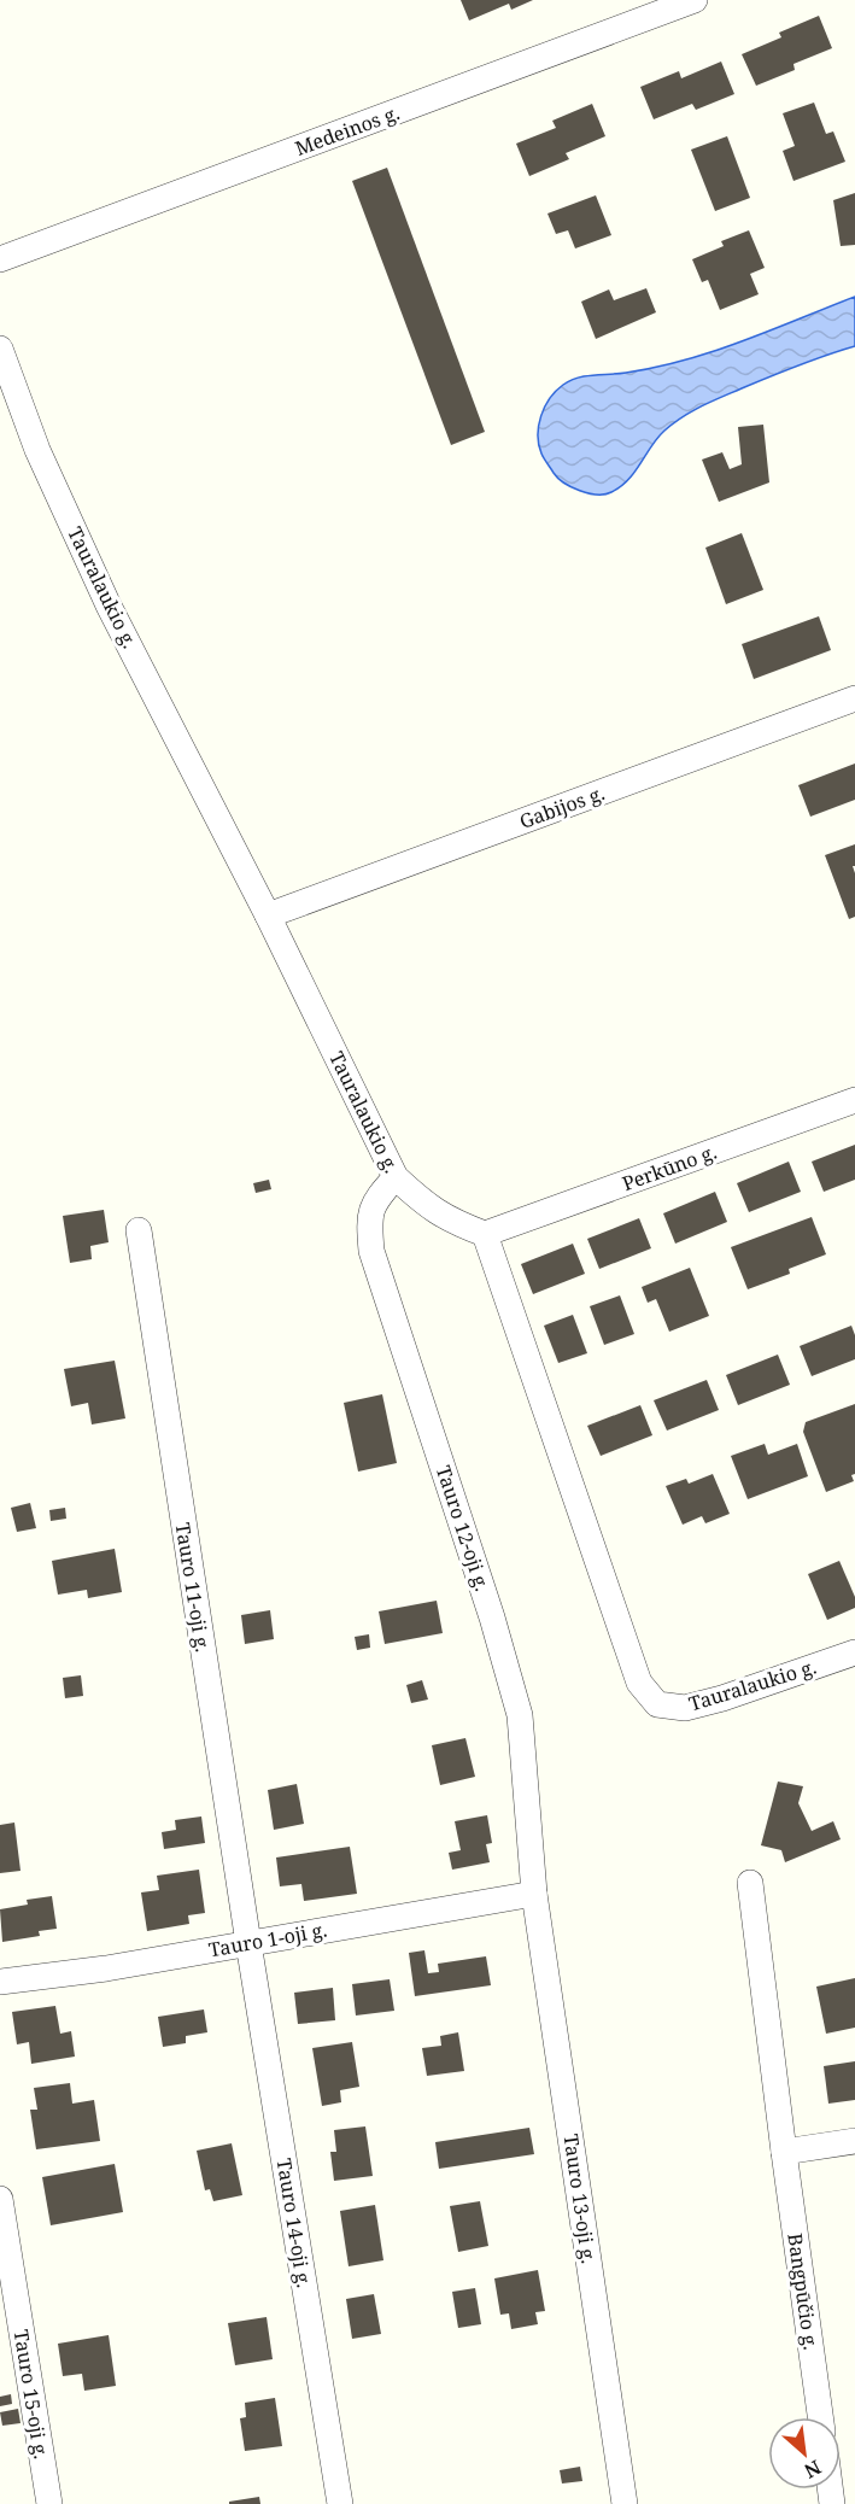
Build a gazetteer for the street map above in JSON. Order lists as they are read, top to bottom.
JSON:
{
  "streets": {
    "street": [
      "Medeinos g.",
      "Tauralaukio g.",
      "Gabijos g.",
      "Perkūno g.",
      "Tauro 12-oji g.",
      "Tauro 11-oji g.",
      "Tauro 1-oji g.",
      "Tauro 13-oji g.",
      "Tauro 14-oji g.",
      "Bangpūčio g.",
      "Tauro 15-oji g."
    ]
  },
  "crossings": [
    ["Tauralaukio g.", "Gabijos g."],
    ["Tauralaukio g.", "Perkūno g."],
    ["Tauralaukio g.", "Tauro 12-oji g."],
    ["Tauro 12-oji g.", "Tauro 1-oji g."],
    ["Tauro 12-oji g.", "Tauro 13-oji g."],
    ["Tauro 11-oji g.", "Tauro 1-oji g."],
    ["Tauro 11-oji g.", "Tauro 14-oji g."],
    ["Tauro 1-oji g.", "Tauro 13-oji g."],
    ["Tauro 1-oji g.", "Tauro 14-oji g."]
  ],
  "north": "bottom right"
}
